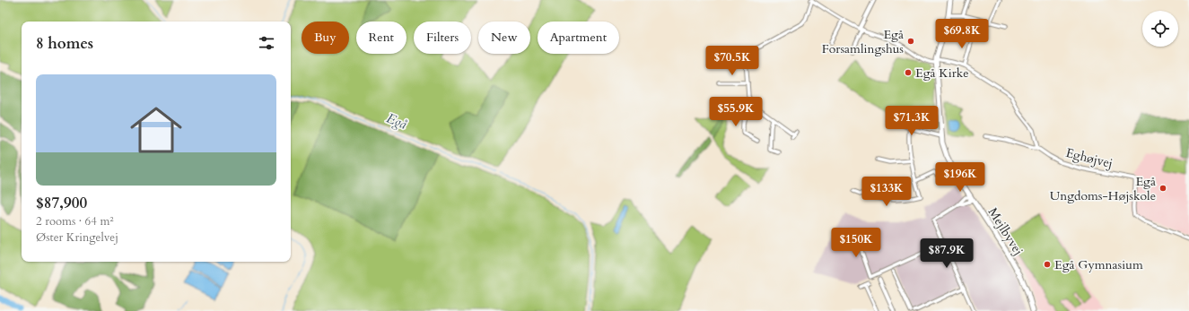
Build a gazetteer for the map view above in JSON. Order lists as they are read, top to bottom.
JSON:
{
  "streets": {
    "street": ["Eghøjvej", "Mejlbyvej"]
  },
  "water": ["Egå"],
  "places": [
    "Egå Forsamlingshus",
    "Egå Kirke",
    "Egå Ungdoms-Højskole",
    "Egå Gymnasium"
  ],
  "page": {
    "price": [
      "$69.8K",
      "$70.5K",
      "$55.9K",
      "$71.3K",
      "$196K",
      "$133K",
      "$150K",
      "$87.9K"
    ],
    "chip": [
      "Buy",
      "Rent",
      "Filters",
      "New",
      "Apartment"
    ],
    "heading": "8 homes",
    "list": [
      {
        "name": "$87,900",
        "note": "2 rooms · 64 m² · Øster Kringelvej"
      }
    ]
  }
}
